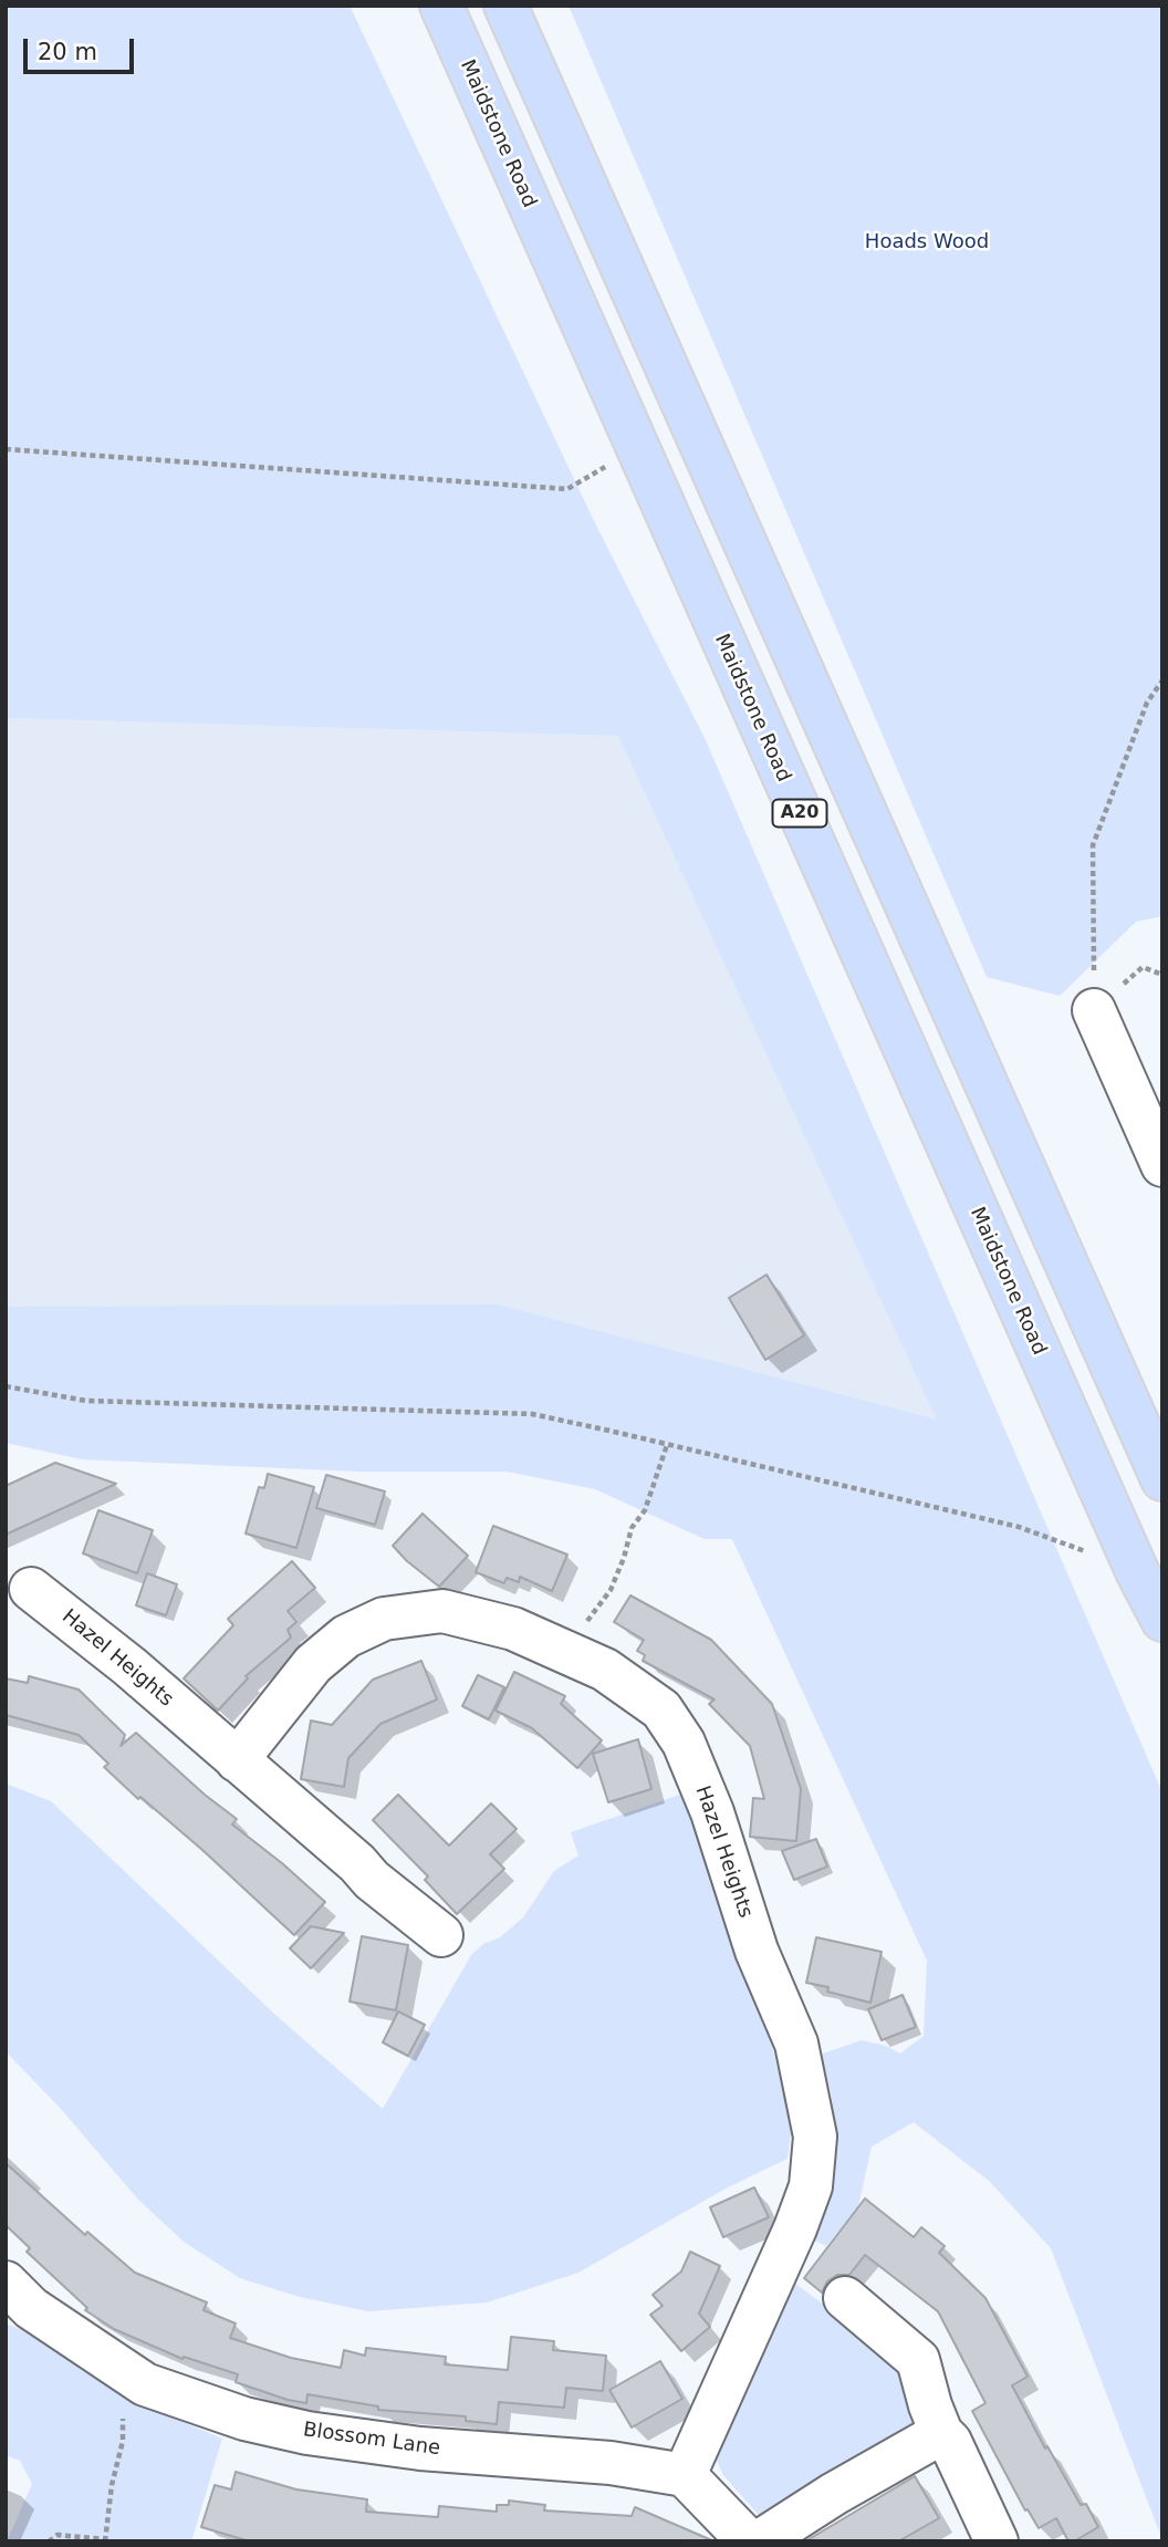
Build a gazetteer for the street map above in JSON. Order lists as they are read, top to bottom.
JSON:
{
  "streets": {
    "main road": ["Maidstone Road", "A20"],
    "street": ["Hazel Heights", "Blossom Lane"]
  },
  "crossings": [
    ["Hazel Heights", "Blossom Lane"]
  ],
  "parks": ["Hoads Wood"],
  "scale_bar": "20 m"
}
